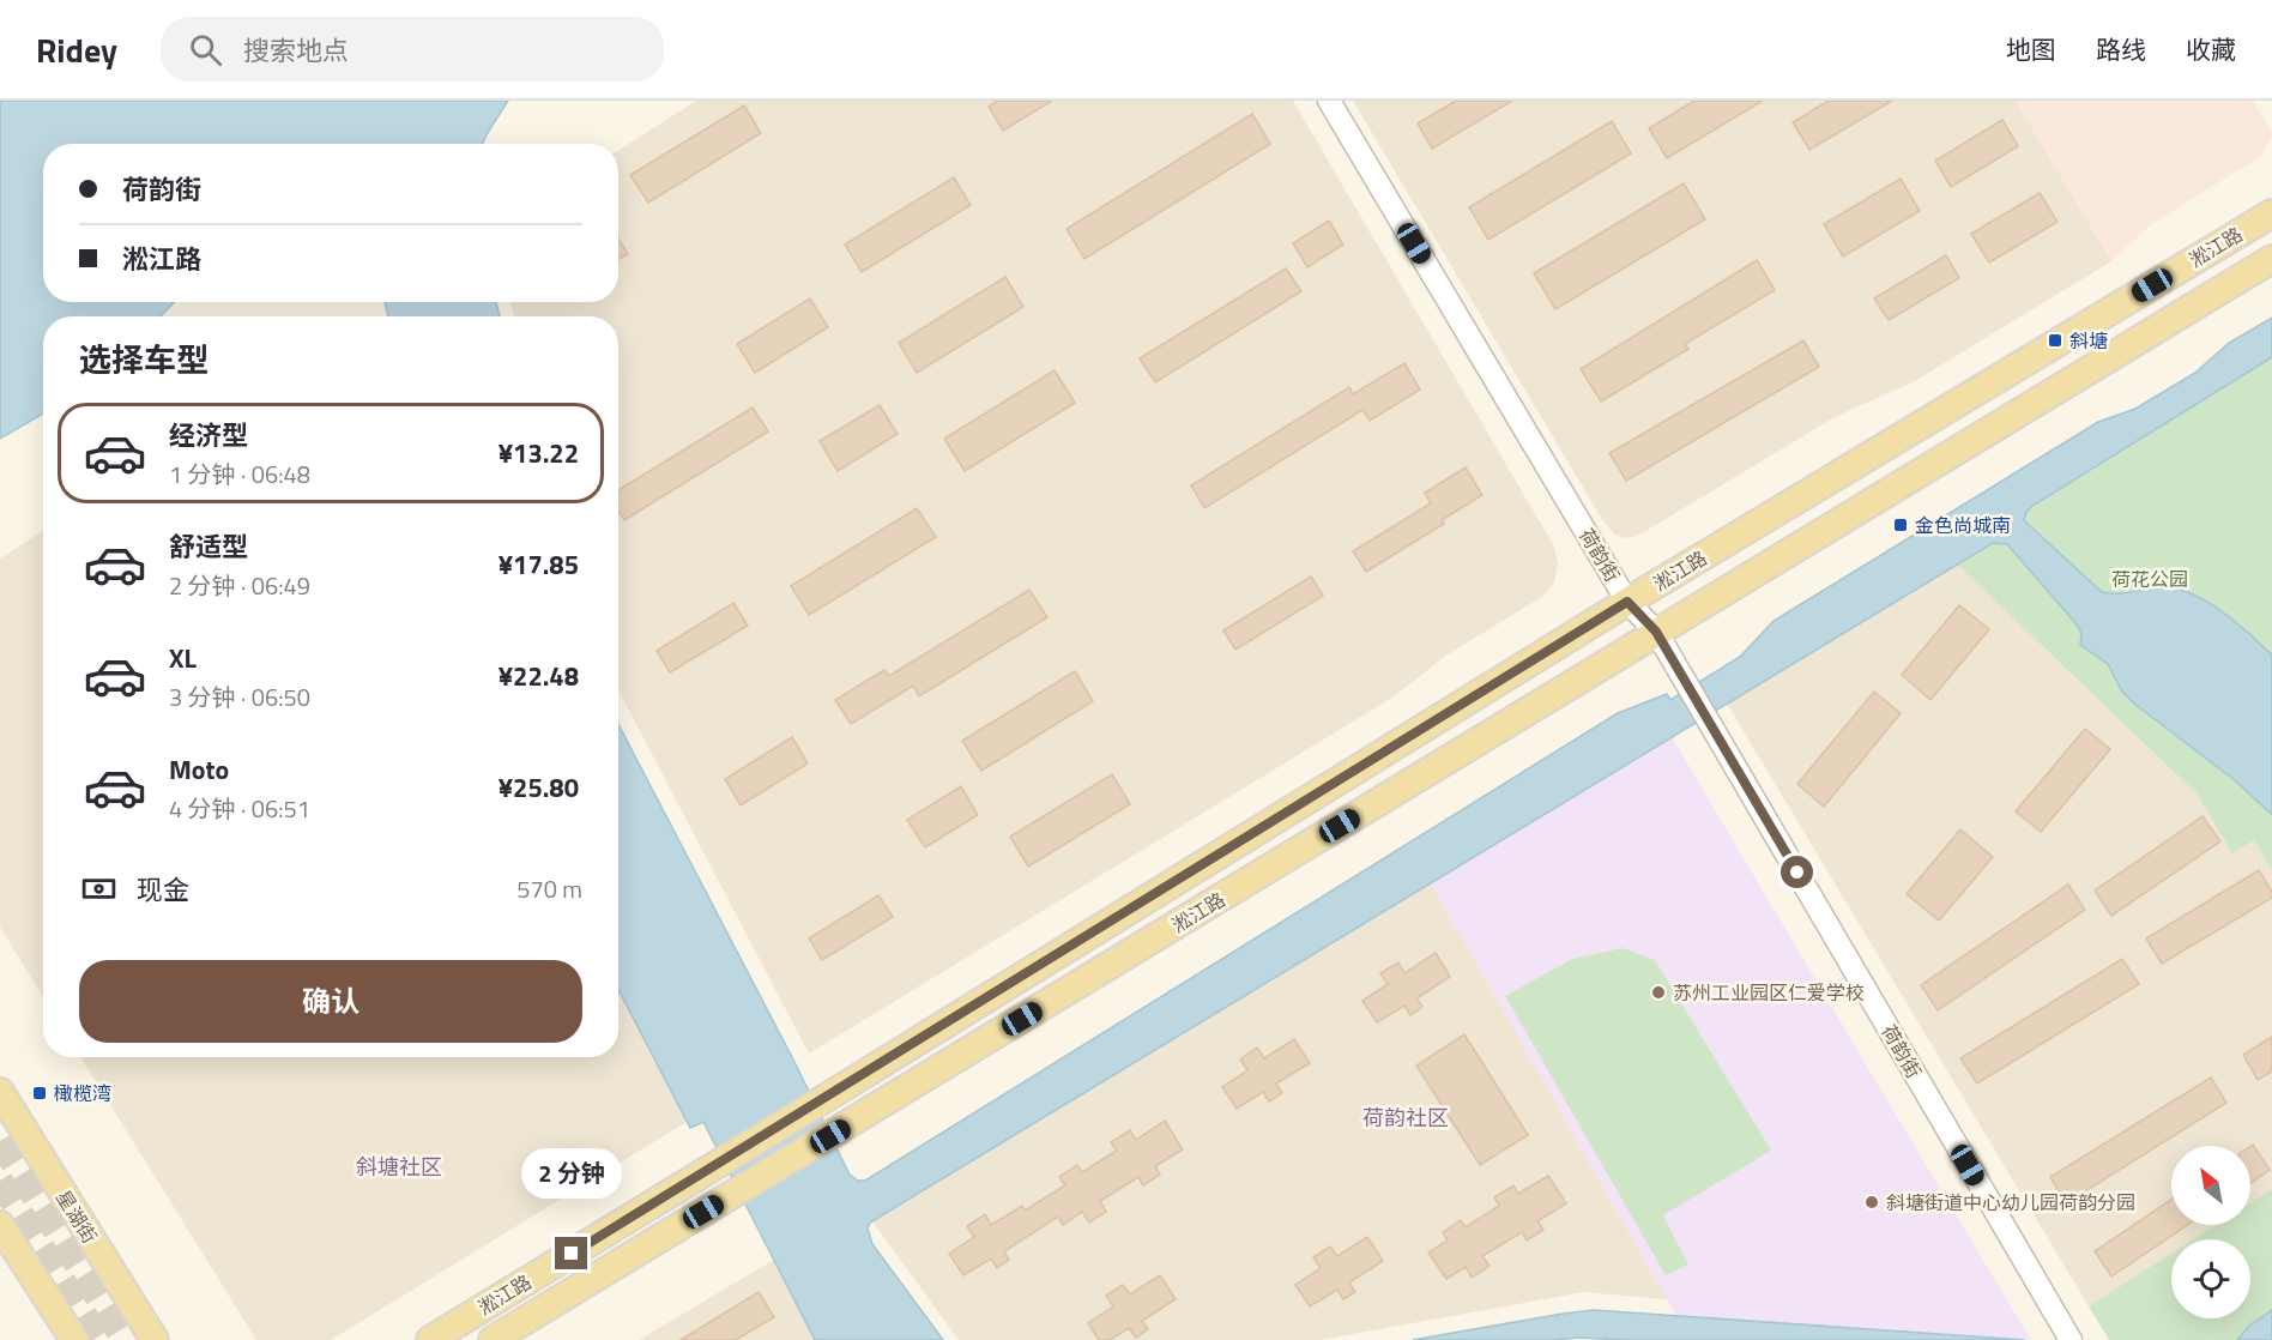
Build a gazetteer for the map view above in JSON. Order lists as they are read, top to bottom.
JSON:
{
  "streets": {
    "main road": ["淞江路", "星湖街"],
    "street": ["荷韵街"]
  },
  "crossings": [
    ["淞江路", "荷韵街"]
  ],
  "districts": ["荷韵社区", "斜塘社区"],
  "parks": ["荷花公园"],
  "places": {
    "transit": ["斜塘", "金色尚城南", "橄榄湾"],
    "other": ["苏州工业园区仁爱学校", "斜塘街道中心幼儿园荷韵分园"]
  },
  "north": "top left",
  "page": {
    "header": "Ridey",
    "search": "搜索地点",
    "nav": ["地图", "路线", "收藏"],
    "banner": ["荷韵街", "淞江路"],
    "heading": "选择车型",
    "list": [
      {
        "name": "经济型",
        "note": "1 分钟 · 06:48",
        "value": "¥13.22"
      },
      {
        "name": "舒适型",
        "note": "2 分钟 · 06:49",
        "value": "¥17.85"
      },
      {
        "name": "XL",
        "note": "3 分钟 · 06:50",
        "value": "¥22.48"
      },
      {
        "name": "Moto",
        "note": "4 分钟 · 06:51",
        "value": "¥25.80"
      }
    ],
    "pay": ["现金", "570 m"],
    "buttons": "确认",
    "bubble": "2 分钟"
  }
}
